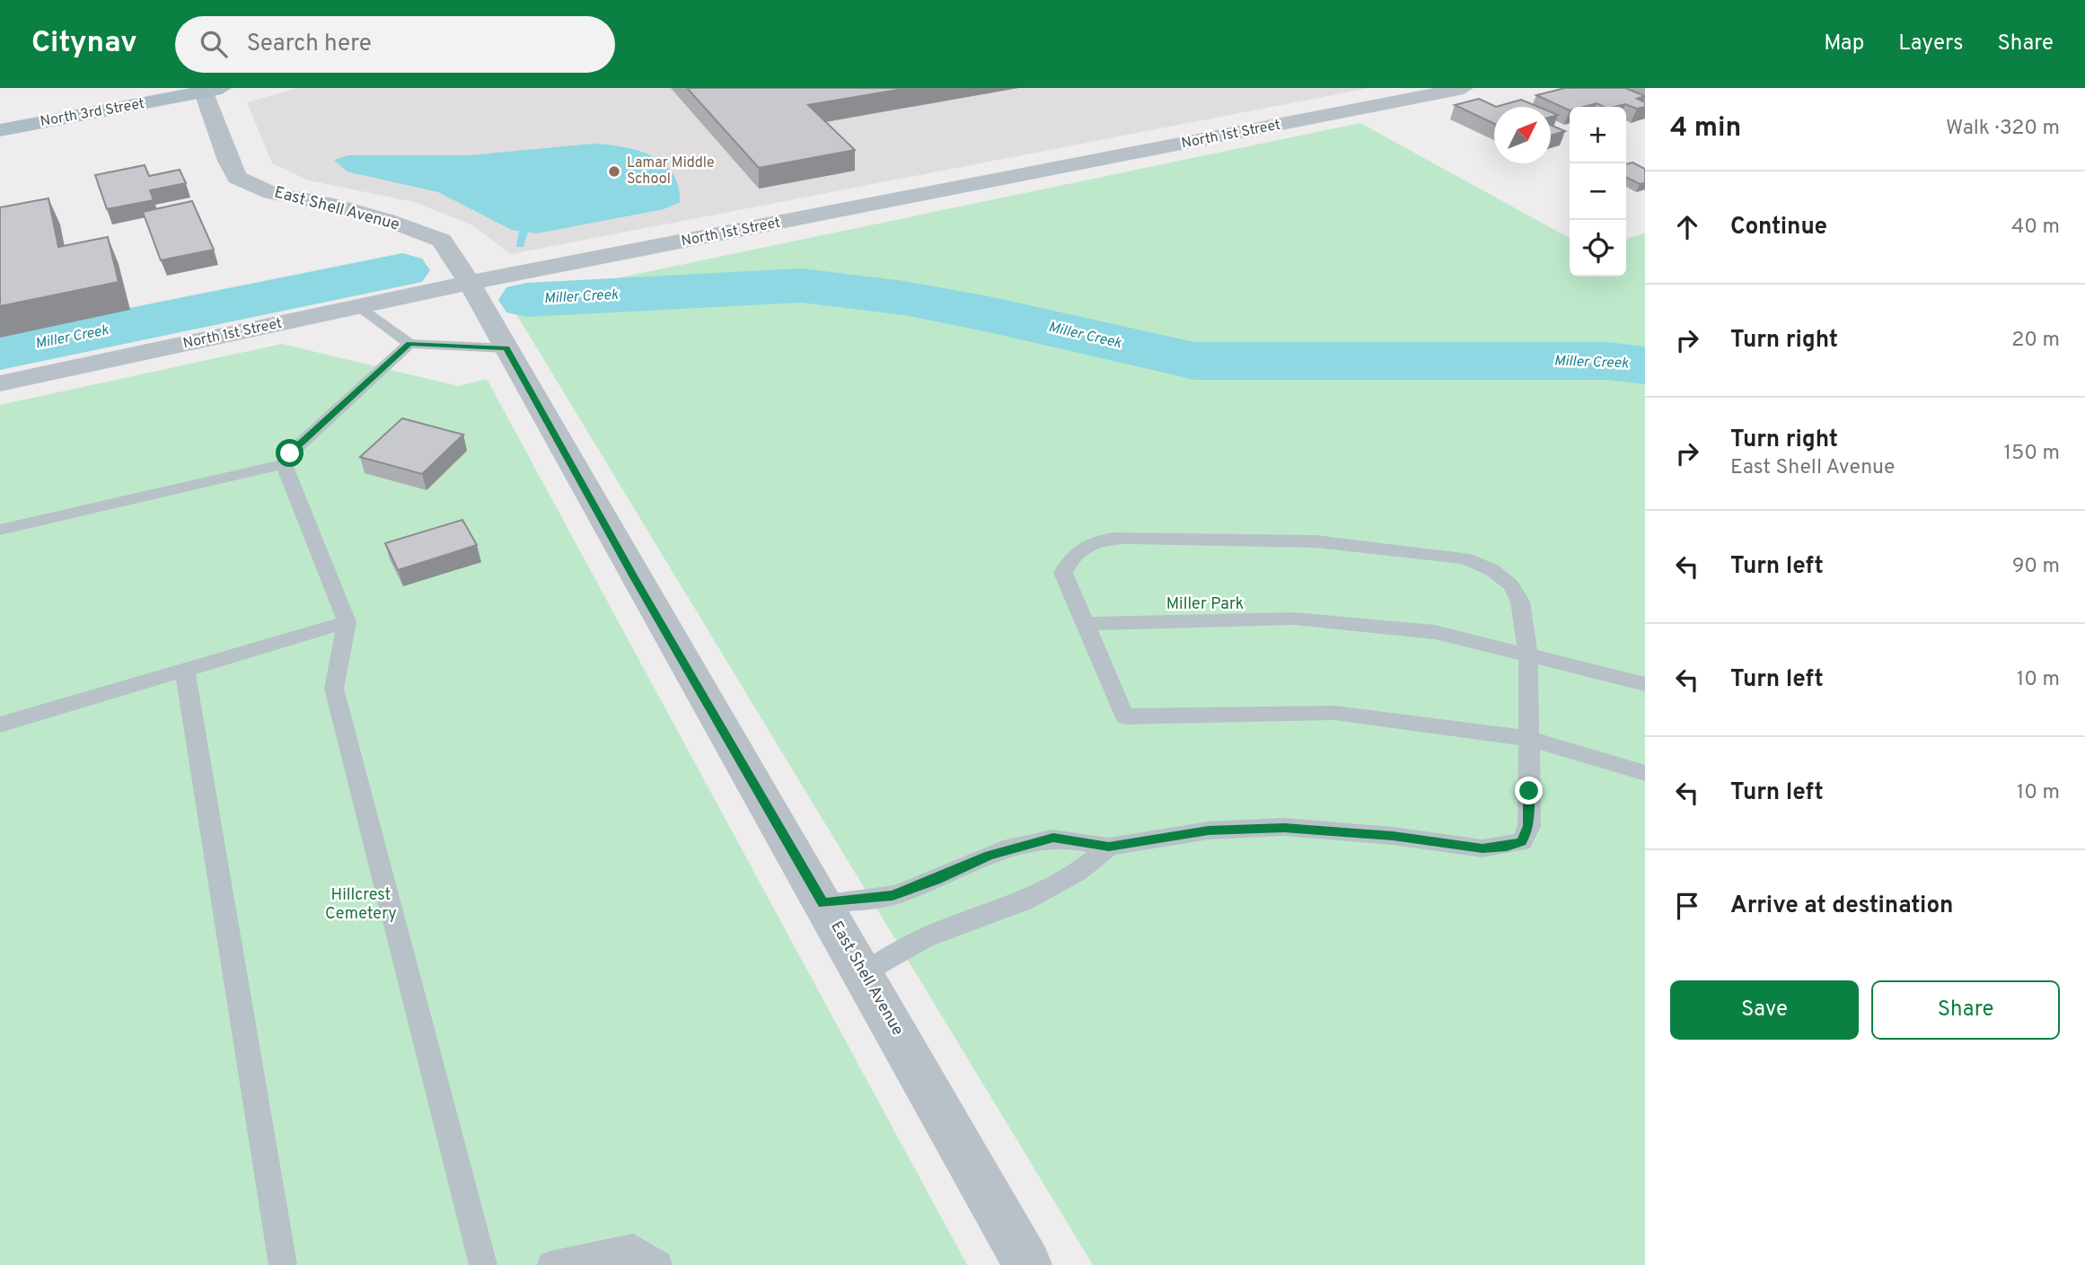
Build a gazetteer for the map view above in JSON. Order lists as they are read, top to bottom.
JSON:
{
  "streets": {
    "main road": ["North 3rd Street"],
    "street": ["North 1st Street", "East Shell Avenue"]
  },
  "crossings": [
    ["North 3rd Street", "East Shell Avenue"],
    ["North 1st Street", "East Shell Avenue"]
  ],
  "water": ["Miller Creek"],
  "parks": ["Miller Park", "Hillcrest Cemetery"],
  "places": ["Lamar Middle School"],
  "north": "top right",
  "page": {
    "header": "Citynav",
    "search": "Search here",
    "nav": ["Map", "Layers", "Share"],
    "heading": ["4 min", "Walk · 320 m"],
    "map_buttons": ["+", "−"],
    "list": [
      ["Continue", "40 m"],
      ["Turn right", "20 m"],
      ["Turn right", "East Shell Avenue", "150 m"],
      ["Turn left", "90 m"],
      ["Turn left", "10 m"],
      ["Turn left", "10 m"],
      "Arrive at destination"
    ],
    "buttons": ["Save", "Share"]
  }
}
